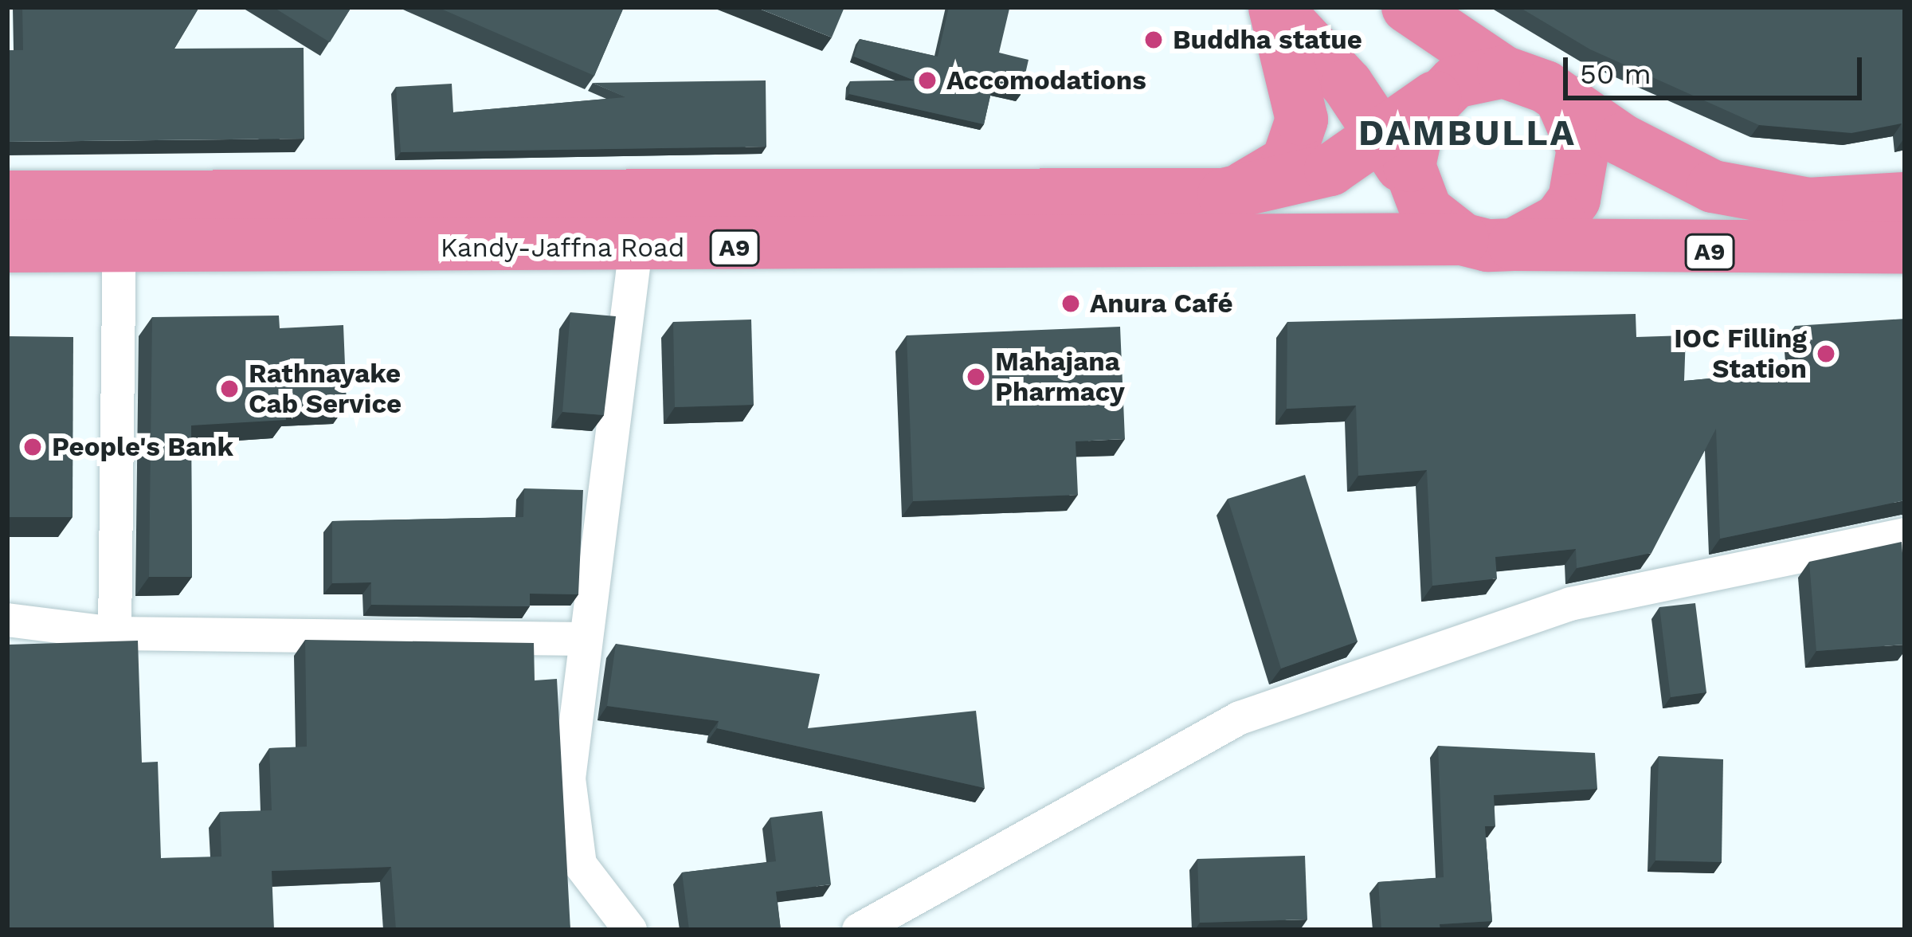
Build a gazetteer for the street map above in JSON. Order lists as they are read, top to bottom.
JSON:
{
  "streets": {
    "highway": ["Kandy-Jaffna Road", "A9"]
  },
  "crossings": [
    ["Kandy-Jaffna Road", "A9"]
  ],
  "districts": ["DAMBULLA"],
  "places": [
    "Buddha statue",
    "Accomodations",
    "Anura Café",
    "IOC Filling Station",
    "Mahajana Pharmacy",
    "Rathnayake Cab Service",
    "People's Bank"
  ],
  "scale_bar": "50 m"
}
